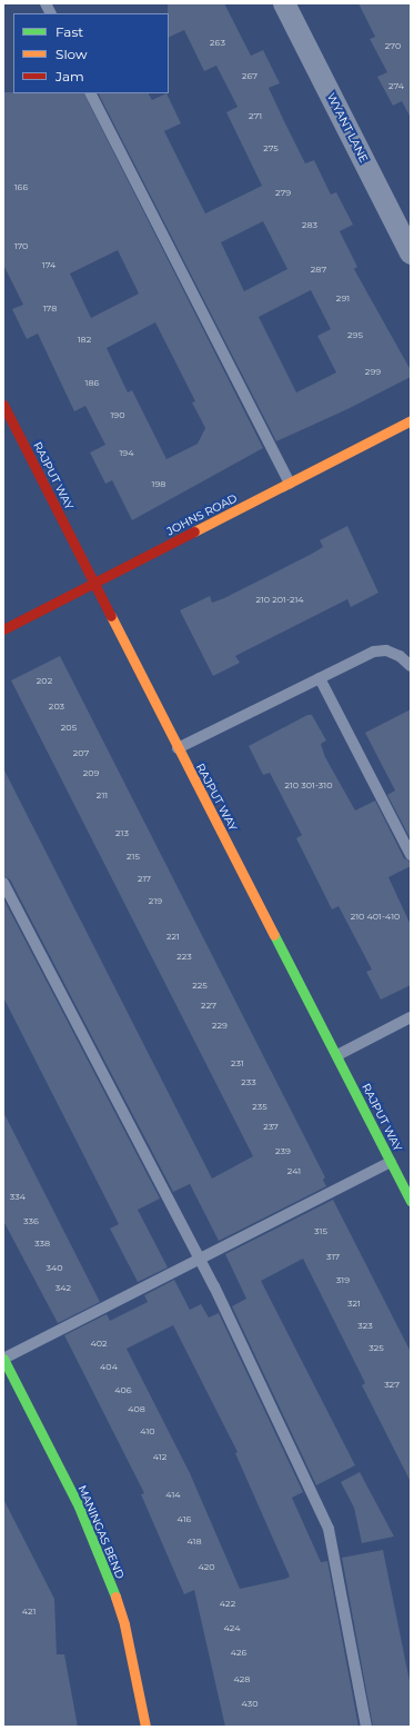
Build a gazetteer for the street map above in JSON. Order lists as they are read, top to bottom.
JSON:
{
  "streets": {
    "street": [
      "WYANT LANE",
      "RAJPUT WAY",
      "JOHNS ROAD",
      "MANINGAS BEND"
    ]
  },
  "crossings": [
    ["RAJPUT WAY", "JOHNS ROAD"]
  ],
  "house_numbers": [
    "263",
    "270",
    "267",
    "274",
    "271",
    "275",
    "166",
    "279",
    "283",
    "170",
    "174",
    "287",
    "291",
    "178",
    "295",
    "182",
    "299",
    "186",
    "190",
    "194",
    "198",
    "210 201-214",
    "202",
    "203",
    "205",
    "207",
    "209",
    "210 301-310",
    "211",
    "213",
    "215",
    "217",
    "219",
    "210 401-410",
    "221",
    "223",
    "225",
    "227",
    "229",
    "231",
    "233",
    "235",
    "237",
    "239",
    "241",
    "334",
    "336",
    "315",
    "338",
    "317",
    "340",
    "319",
    "342",
    "321",
    "323",
    "402",
    "325",
    "404",
    "327",
    "406",
    "408",
    "410",
    "412",
    "414",
    "416",
    "418",
    "420",
    "422",
    "421",
    "424",
    "426",
    "428",
    "430"
  ],
  "legend": ["Fast", "Slow", "Jam"]
}
